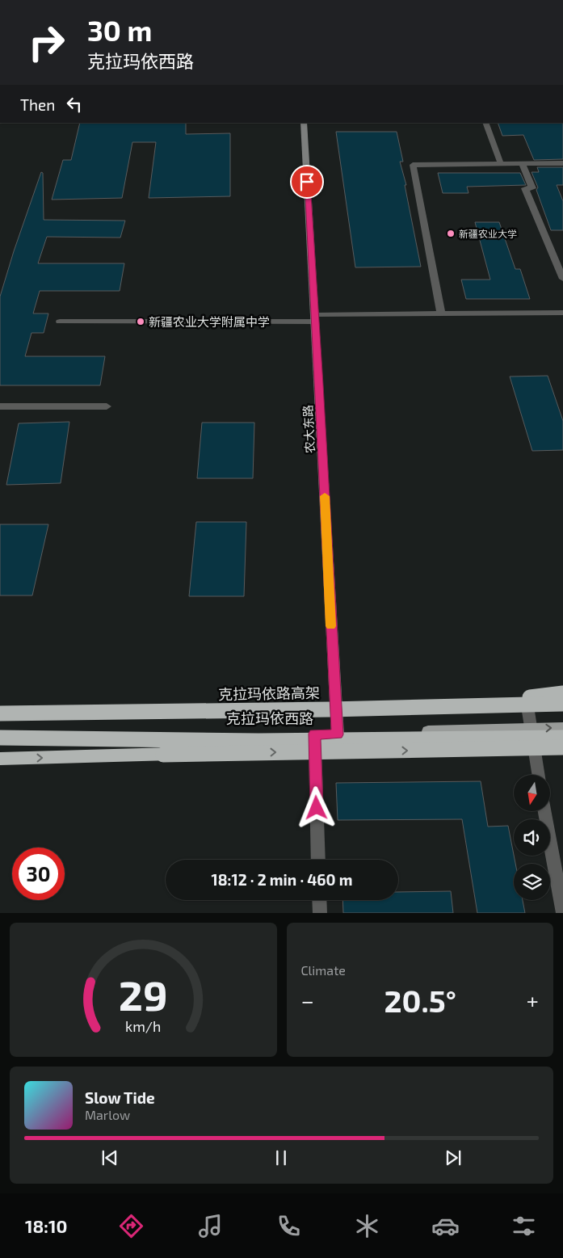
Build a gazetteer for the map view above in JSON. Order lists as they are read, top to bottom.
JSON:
{
  "streets": {
    "highway": ["克拉玛依路高架"],
    "main road": ["农大东路", "克拉玛依西路"]
  },
  "crossings": [
    ["农大东路", "克拉玛依西路"]
  ],
  "places": ["新疆农业大学", "新疆农业大学附属中学"],
  "north": "bottom",
  "page": {
    "turn": ["30 m", "克拉玛依西路"],
    "then": "Then",
    "limit": "30",
    "trip": "18:12 · 2 min · 460 m",
    "tile": "Climate",
    "heat": ["−", "20.5°", "+"],
    "song": ["Slow Tide", "Marlow"],
    "tabs": "18:10",
    "gauge": ["29", "km/h"]
  }
}
